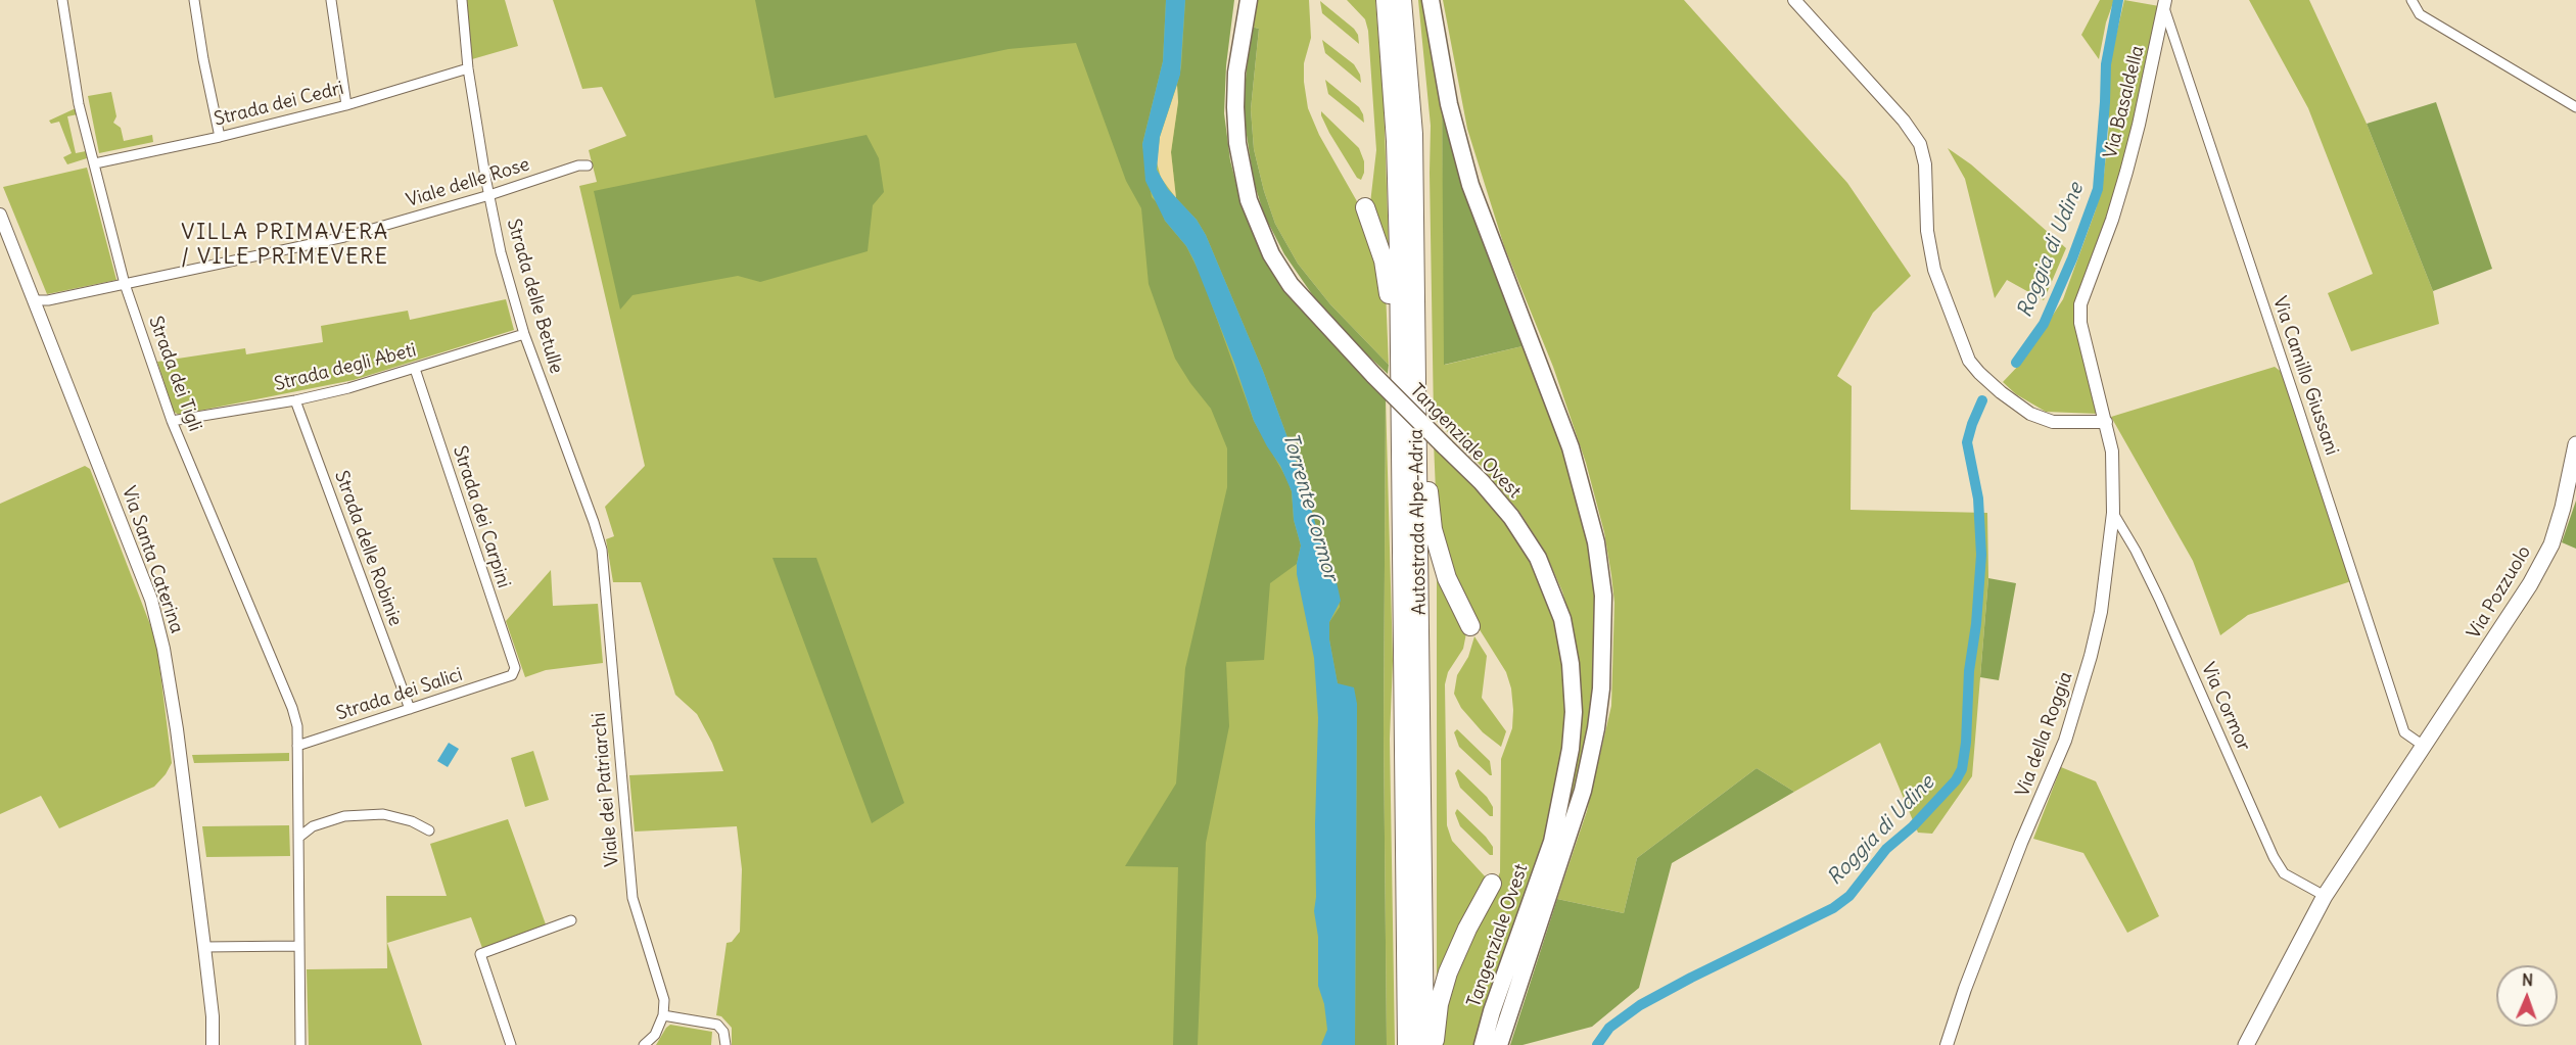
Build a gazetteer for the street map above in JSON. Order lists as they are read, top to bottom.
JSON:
{
  "streets": {
    "highway": ["Tangenziale Ovest", "Autostrada Alpe-Adria"],
    "main road": ["Via Pozzuolo"],
    "street": [
      "Via Basaldella",
      "Strada dei Cedri",
      "Viale delle Rose",
      "Strada delle Betulle",
      "Strada degli Abeti",
      "Strada dei Tigli",
      "Via Camillo Giussani",
      "Strada dei Carpini",
      "Strada delle Robinie",
      "Via Santa Caterina",
      "Strada dei Salici",
      "Via Cormor",
      "Via della Roggia",
      "Viale dei Patriarchi"
    ]
  },
  "crossings": [
    ["Via Basaldella", "Via Camillo Giussani"],
    ["Via Basaldella", "Via della Roggia"],
    ["Strada dei Cedri", "Strada delle Betulle"],
    ["Strada dei Cedri", "Strada dei Tigli"],
    ["Viale delle Rose", "Strada delle Betulle"],
    ["Viale delle Rose", "Strada dei Tigli"],
    ["Viale delle Rose", "Via Santa Caterina"],
    ["Strada delle Betulle", "Strada degli Abeti"],
    ["Strada delle Betulle", "Viale dei Patriarchi"],
    ["Strada degli Abeti", "Strada dei Tigli"],
    ["Strada degli Abeti", "Strada dei Carpini"],
    ["Strada degli Abeti", "Strada delle Robinie"],
    ["Strada dei Tigli", "Strada dei Salici"],
    ["Via Camillo Giussani", "Via Pozzuolo"],
    ["Strada dei Carpini", "Strada dei Salici"],
    ["Strada delle Robinie", "Strada dei Salici"],
    ["Via Pozzuolo", "Via Cormor"],
    ["Via Cormor", "Via della Roggia"]
  ],
  "districts": ["VILLA PRIMAVERA / VILE PRIMEVERE"],
  "water": ["Roggia di Udine", "Torrente Cormor"],
  "north": "top"
}
